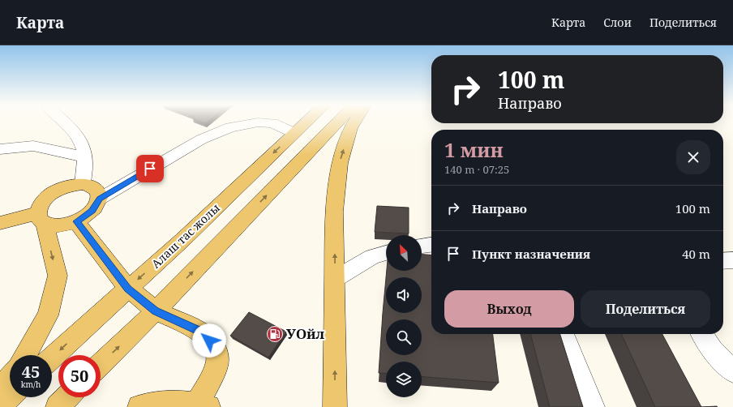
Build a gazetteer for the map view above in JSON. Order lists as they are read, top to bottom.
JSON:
{
  "streets": {
    "main road": ["Алаш тас жолы"]
  },
  "places": {
    "fuel station": ["УОйл"]
  },
  "north": "top left",
  "page": {
    "header": "Карта",
    "nav": ["Карта", "Слои", "Поделиться"],
    "turn": ["100 m", "Направо"],
    "heading": ["1 мин", "140 m · 07:25"],
    "list": [
      {
        "name": "Направо",
        "value": "100 m"
      },
      {
        "name": "Пункт назначения",
        "value": "40 m"
      }
    ],
    "buttons": ["Выход", "Поделиться"],
    "speed": "45 km/h",
    "limit": "50"
  }
}
